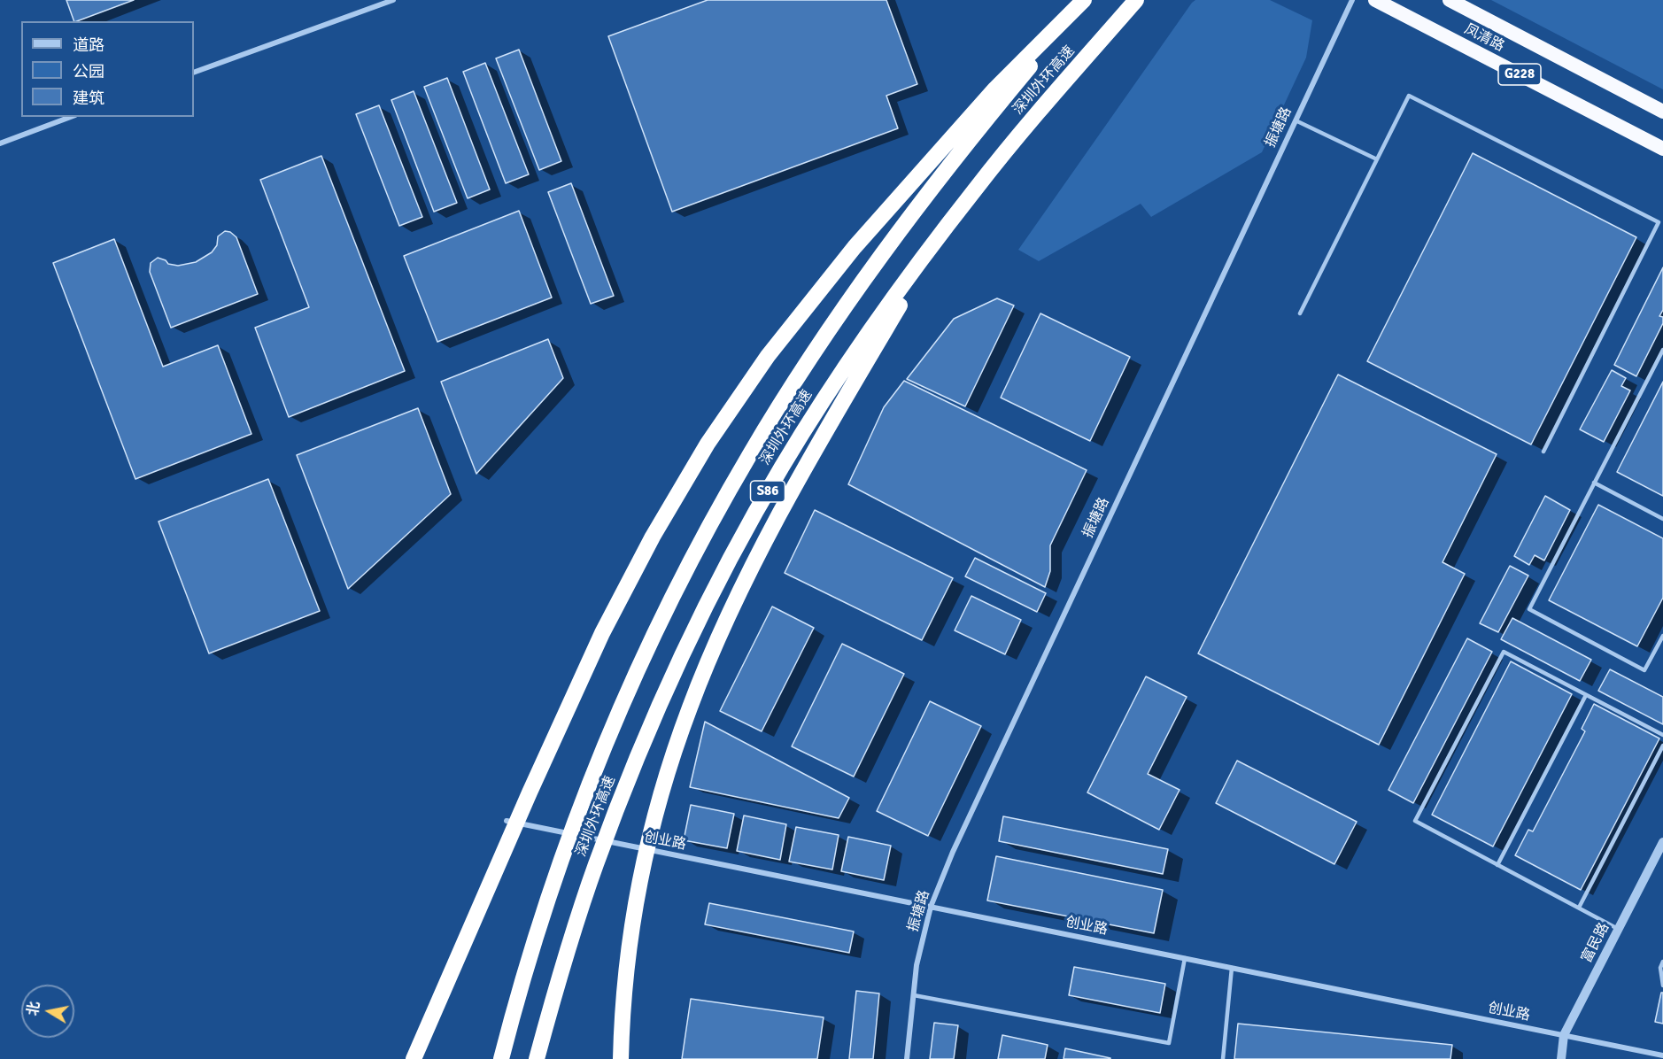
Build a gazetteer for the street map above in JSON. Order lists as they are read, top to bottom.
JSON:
{
  "streets": {
    "highway": [
      "凤清路",
      "G228",
      "深圳外环高速",
      "S86"
    ],
    "street": ["振塘路", "创业路", "富民路"]
  },
  "crossings": [
    ["振塘路", "创业路"],
    ["创业路", "富民路"]
  ],
  "legend": ["道路", "公园", "建筑"],
  "north": "left"
}
